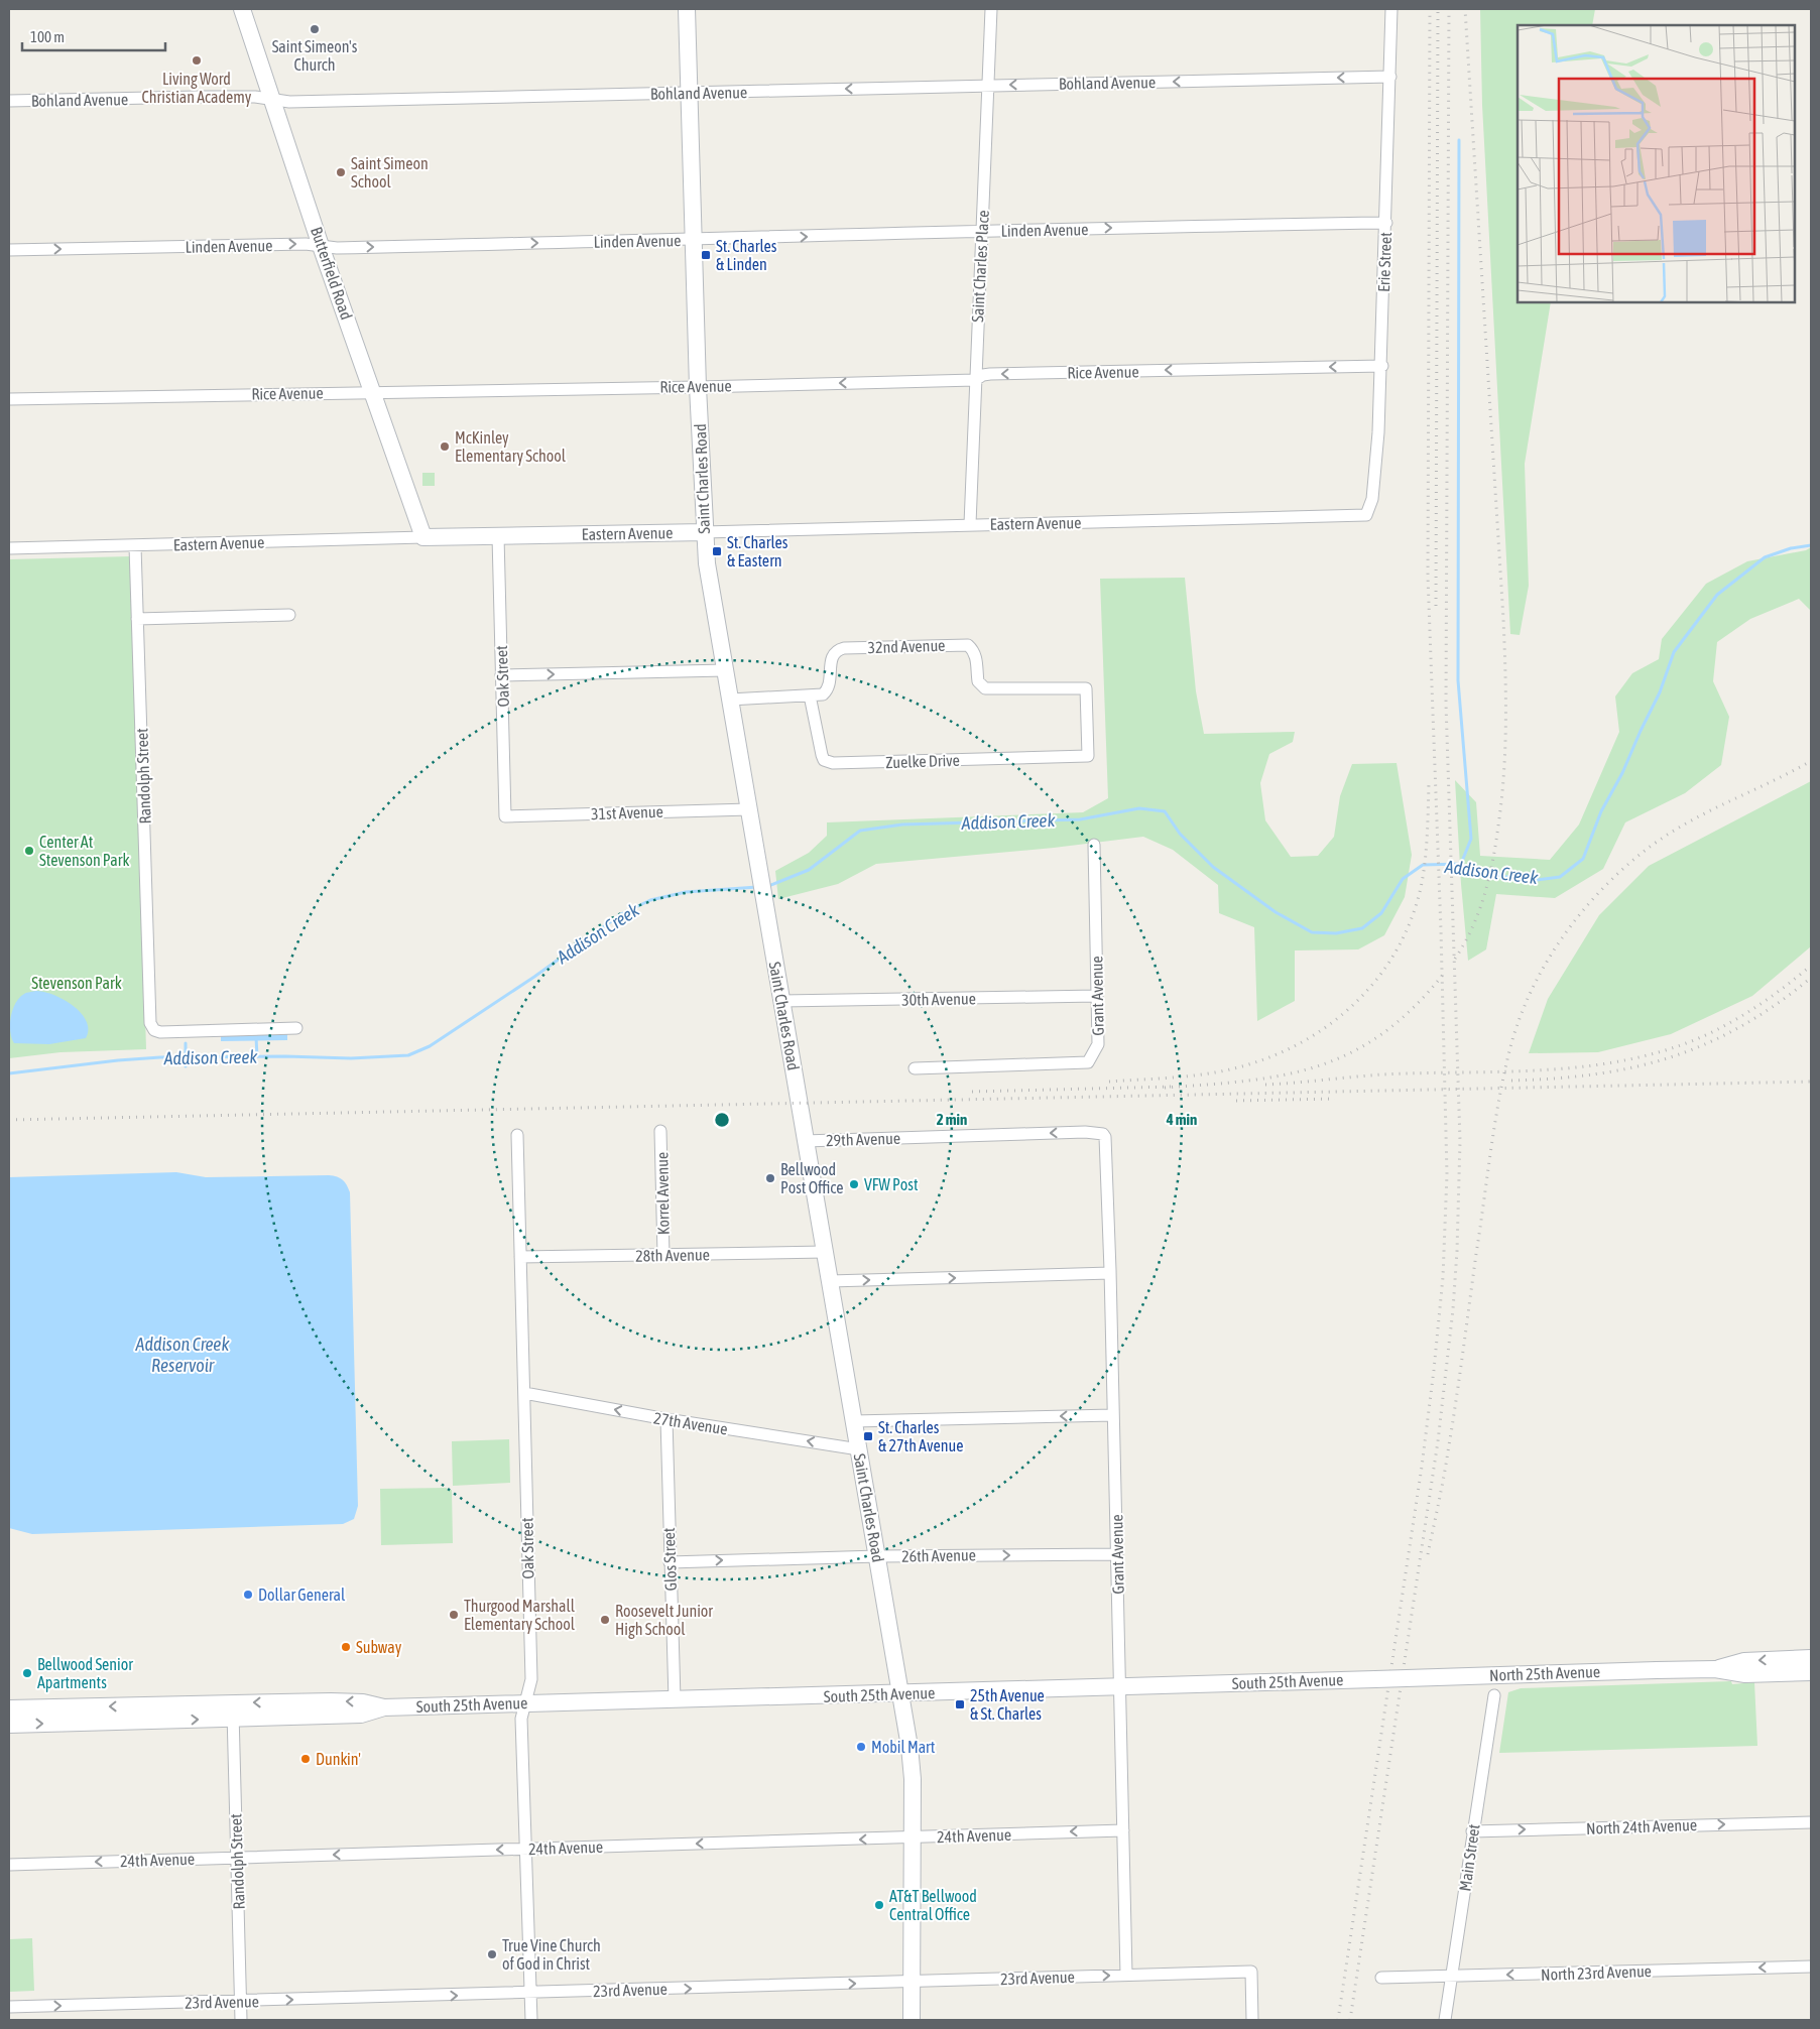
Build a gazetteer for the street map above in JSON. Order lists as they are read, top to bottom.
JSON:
{
  "streets": {
    "main road": [
      "Butterfield Road",
      "Saint Charles Road",
      "Eastern Avenue",
      "North 25th Avenue",
      "South 25th Avenue"
    ],
    "street": [
      "Bohland Avenue",
      "Linden Avenue",
      "Erie Street",
      "Saint Charles Place",
      "Rice Avenue",
      "32nd Avenue",
      "Oak Street",
      "Zuelke Drive",
      "Randolph Street",
      "31st Avenue",
      "Grant Avenue",
      "30th Avenue",
      "29th Avenue",
      "Korrel Avenue",
      "28th Avenue",
      "27th Avenue",
      "26th Avenue",
      "Glos Street",
      "North 24th Avenue",
      "24th Avenue",
      "Main Street",
      "North 23rd Avenue",
      "23rd Avenue"
    ]
  },
  "crossings": [
    ["Bohland Avenue", "Erie Street"],
    ["Bohland Avenue", "Saint Charles Place"],
    ["Bohland Avenue", "Butterfield Road"],
    ["Bohland Avenue", "Saint Charles Road"],
    ["Linden Avenue", "Erie Street"],
    ["Linden Avenue", "Saint Charles Place"],
    ["Linden Avenue", "Butterfield Road"],
    ["Linden Avenue", "Saint Charles Road"],
    ["Erie Street", "Rice Avenue"],
    ["Erie Street", "Eastern Avenue"],
    ["Saint Charles Place", "Rice Avenue"],
    ["Saint Charles Place", "Eastern Avenue"],
    ["Butterfield Road", "Rice Avenue"],
    ["Butterfield Road", "Eastern Avenue"],
    ["Rice Avenue", "Saint Charles Road"],
    ["Saint Charles Road", "Eastern Avenue"],
    ["Saint Charles Road", "32nd Avenue"],
    ["Saint Charles Road", "31st Avenue"],
    ["Saint Charles Road", "30th Avenue"],
    ["Saint Charles Road", "29th Avenue"],
    ["Saint Charles Road", "28th Avenue"],
    ["Saint Charles Road", "27th Avenue"],
    ["Saint Charles Road", "26th Avenue"],
    ["Saint Charles Road", "South 25th Avenue"],
    ["Saint Charles Road", "24th Avenue"],
    ["Saint Charles Road", "23rd Avenue"],
    ["Eastern Avenue", "Oak Street"],
    ["Eastern Avenue", "Randolph Street"],
    ["32nd Avenue", "Zuelke Drive"],
    ["Oak Street", "31st Avenue"],
    ["Oak Street", "28th Avenue"],
    ["Oak Street", "27th Avenue"],
    ["Oak Street", "South 25th Avenue"],
    ["Oak Street", "24th Avenue"],
    ["Oak Street", "23rd Avenue"],
    ["Randolph Street", "South 25th Avenue"],
    ["Randolph Street", "24th Avenue"],
    ["Randolph Street", "23rd Avenue"],
    ["Grant Avenue", "30th Avenue"],
    ["Grant Avenue", "29th Avenue"],
    ["Grant Avenue", "26th Avenue"],
    ["Grant Avenue", "South 25th Avenue"],
    ["Grant Avenue", "24th Avenue"],
    ["Grant Avenue", "23rd Avenue"],
    ["Korrel Avenue", "28th Avenue"],
    ["27th Avenue", "Glos Street"],
    ["26th Avenue", "Glos Street"],
    ["Glos Street", "South 25th Avenue"],
    ["North 25th Avenue", "South 25th Avenue"],
    ["North 24th Avenue", "Main Street"],
    ["Main Street", "North 23rd Avenue"]
  ],
  "one_way": [
    "Bohland Avenue",
    "Linden Avenue",
    "Rice Avenue",
    "29th Avenue",
    "27th Avenue",
    "26th Avenue",
    "North 24th Avenue",
    "24th Avenue",
    "North 23rd Avenue",
    "23rd Avenue"
  ],
  "water": ["Addison Creek", "Addison Creek Reservoir"],
  "parks": ["Stevenson Park"],
  "places": {
    "other": [
      "Saint Simeon's Church",
      "Living Word Christian Academy",
      "Saint Simeon School",
      "McKinley Elementary School",
      "Center At Stevenson Park",
      "Bellwood Post Office",
      "VFW Post",
      "Dollar General",
      "Thurgood Marshall Elementary School",
      "Roosevelt Junior High School",
      "Subway",
      "Bellwood Senior Apartments",
      "Mobil Mart",
      "Dunkin'",
      "AT&T Bellwood Central Office",
      "True Vine Church of God in Christ"
    ],
    "transit": [
      "St. Charles & Linden",
      "St. Charles & Eastern",
      "St. Charles & 27th Avenue",
      "25th Avenue & St. Charles"
    ]
  },
  "scale_bar": "100 m",
  "rings": ["2 min", "4 min"]
}
